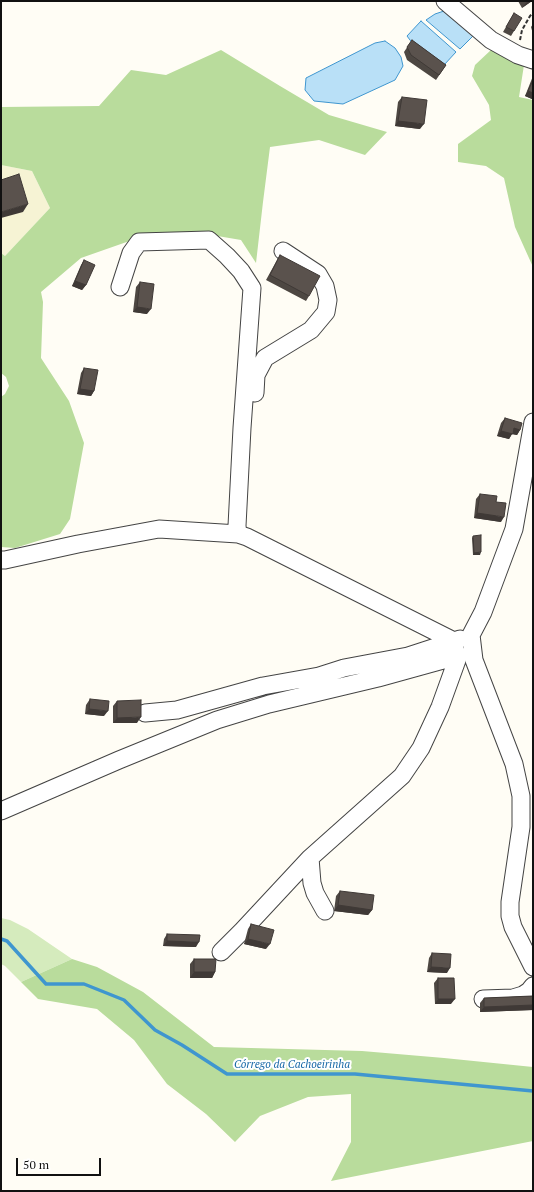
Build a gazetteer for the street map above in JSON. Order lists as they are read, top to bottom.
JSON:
{
  "water": ["Córrego da Cachoeirinha"],
  "scale_bar": "50 m"
}
